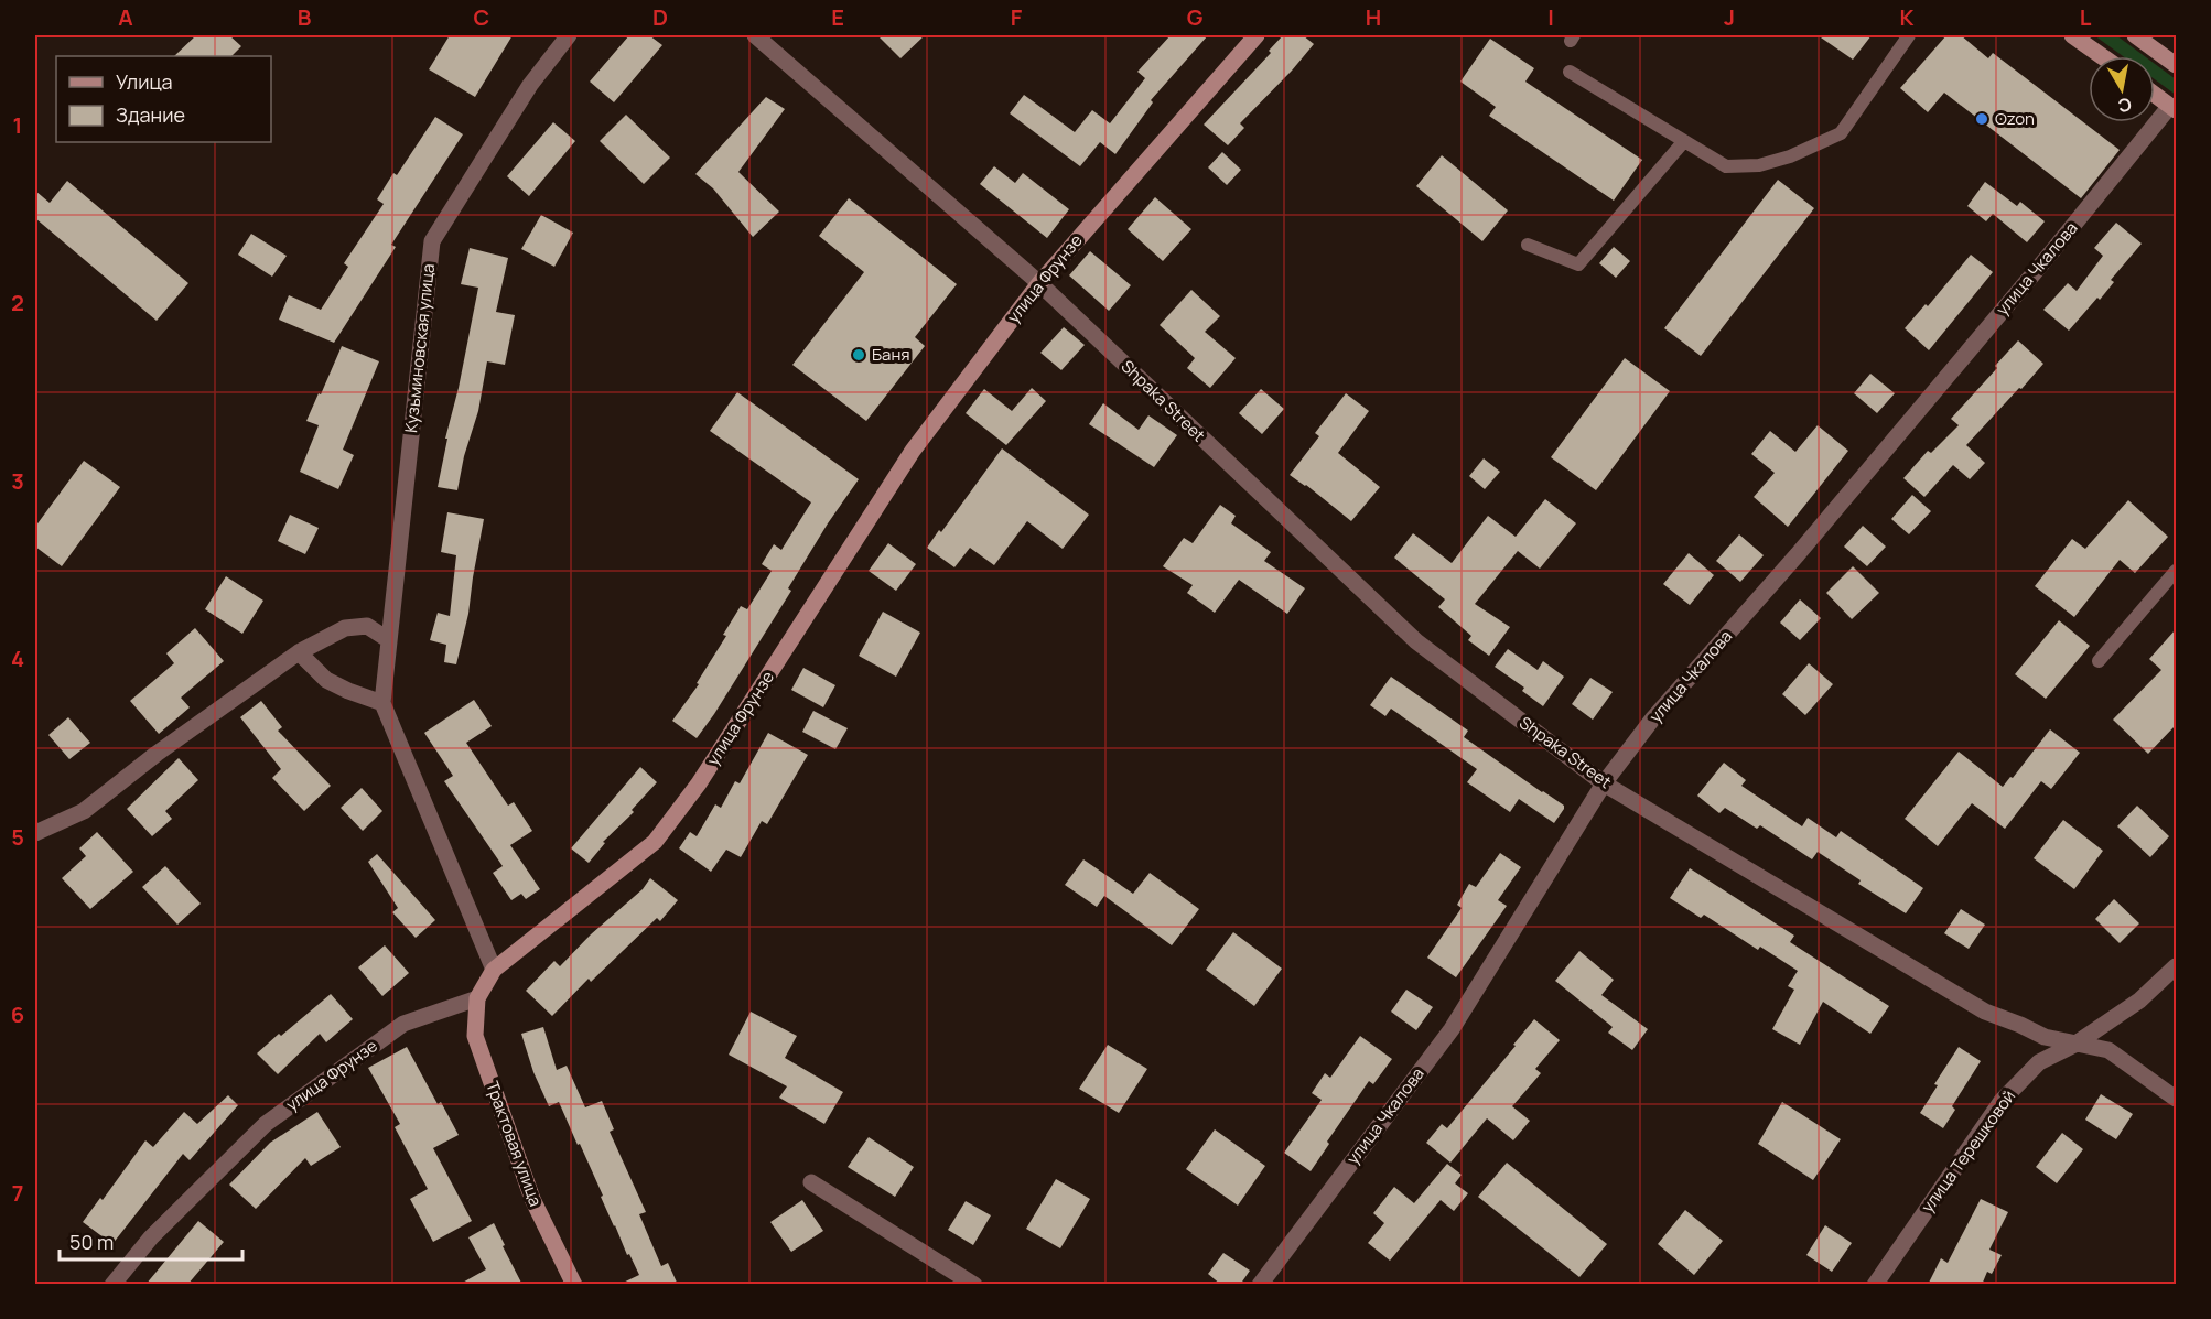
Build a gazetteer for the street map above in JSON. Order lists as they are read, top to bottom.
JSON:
{
  "streets": {
    "street": [
      "улица Чкалова",
      "улица Фрунзе",
      "Кузьминовская улица",
      "Shpaka Street",
      "Трактовая улица",
      "улица Терешковой"
    ]
  },
  "crossings": [
    ["улица Чкалова", "Shpaka Street"],
    ["улица Фрунзе", "Кузьминовская улица"],
    ["улица Фрунзе", "Shpaka Street"],
    ["улица Фрунзе", "Трактовая улица"],
    ["Shpaka Street", "улица Терешковой"]
  ],
  "places": ["Ozon", "Баня"],
  "legend": ["Улица", "Здание"],
  "scale_bar": "50 m",
  "north": "bottom",
  "grid": {
    "columns": [
      "A",
      "B",
      "C",
      "D",
      "E",
      "F",
      "G",
      "H",
      "I",
      "J",
      "K",
      "L"
    ],
    "rows": [
      "1",
      "2",
      "3",
      "4",
      "5",
      "6",
      "7"
    ]
  }
}
